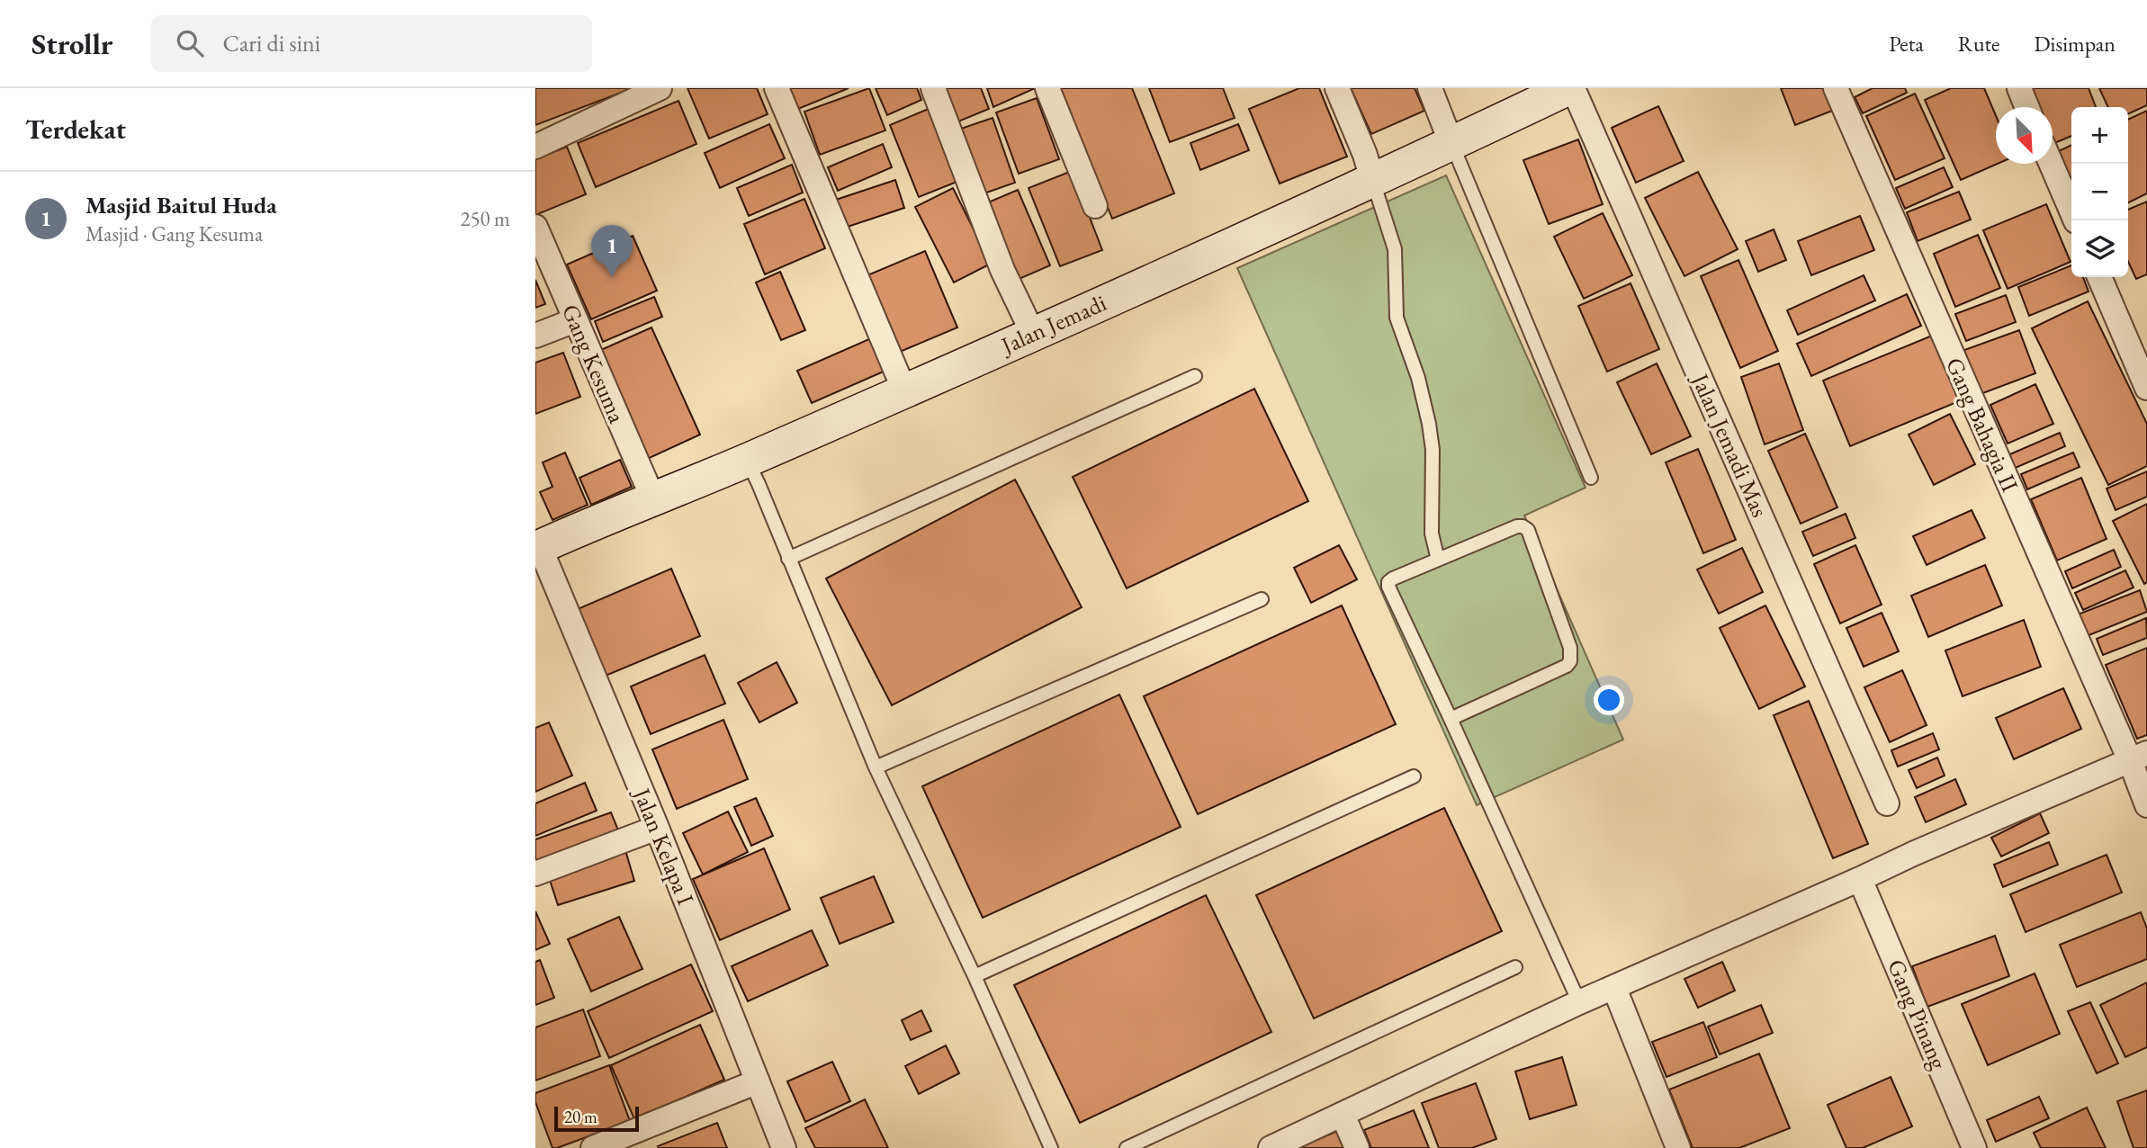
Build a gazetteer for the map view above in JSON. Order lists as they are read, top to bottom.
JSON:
{
  "streets": {
    "street": [
      "Jalan Jemadi",
      "Gang Kesuma",
      "Gang Bahagia II",
      "Jalan Jemadi Mas",
      "Jalan Kelapa I",
      "Gang Pinang"
    ]
  },
  "crossings": [
    ["Jalan Jemadi", "Gang Kesuma"],
    ["Jalan Jemadi", "Jalan Jemadi Mas"],
    ["Jalan Jemadi", "Jalan Kelapa I"]
  ],
  "scale_bar": "20 m",
  "north": "bottom right",
  "page": {
    "header": "Strollr",
    "search": "Cari di sini",
    "nav": ["Peta", "Rute", "Disimpan"],
    "heading": "Terdekat",
    "map_buttons": ["+", "−"],
    "list": [
      {
        "mark": "1",
        "name": "Masjid Baitul Huda",
        "note": "Masjid · Gang Kesuma",
        "value": "250 m"
      }
    ],
    "pins": "1",
    "scale": "20 m"
  }
}
